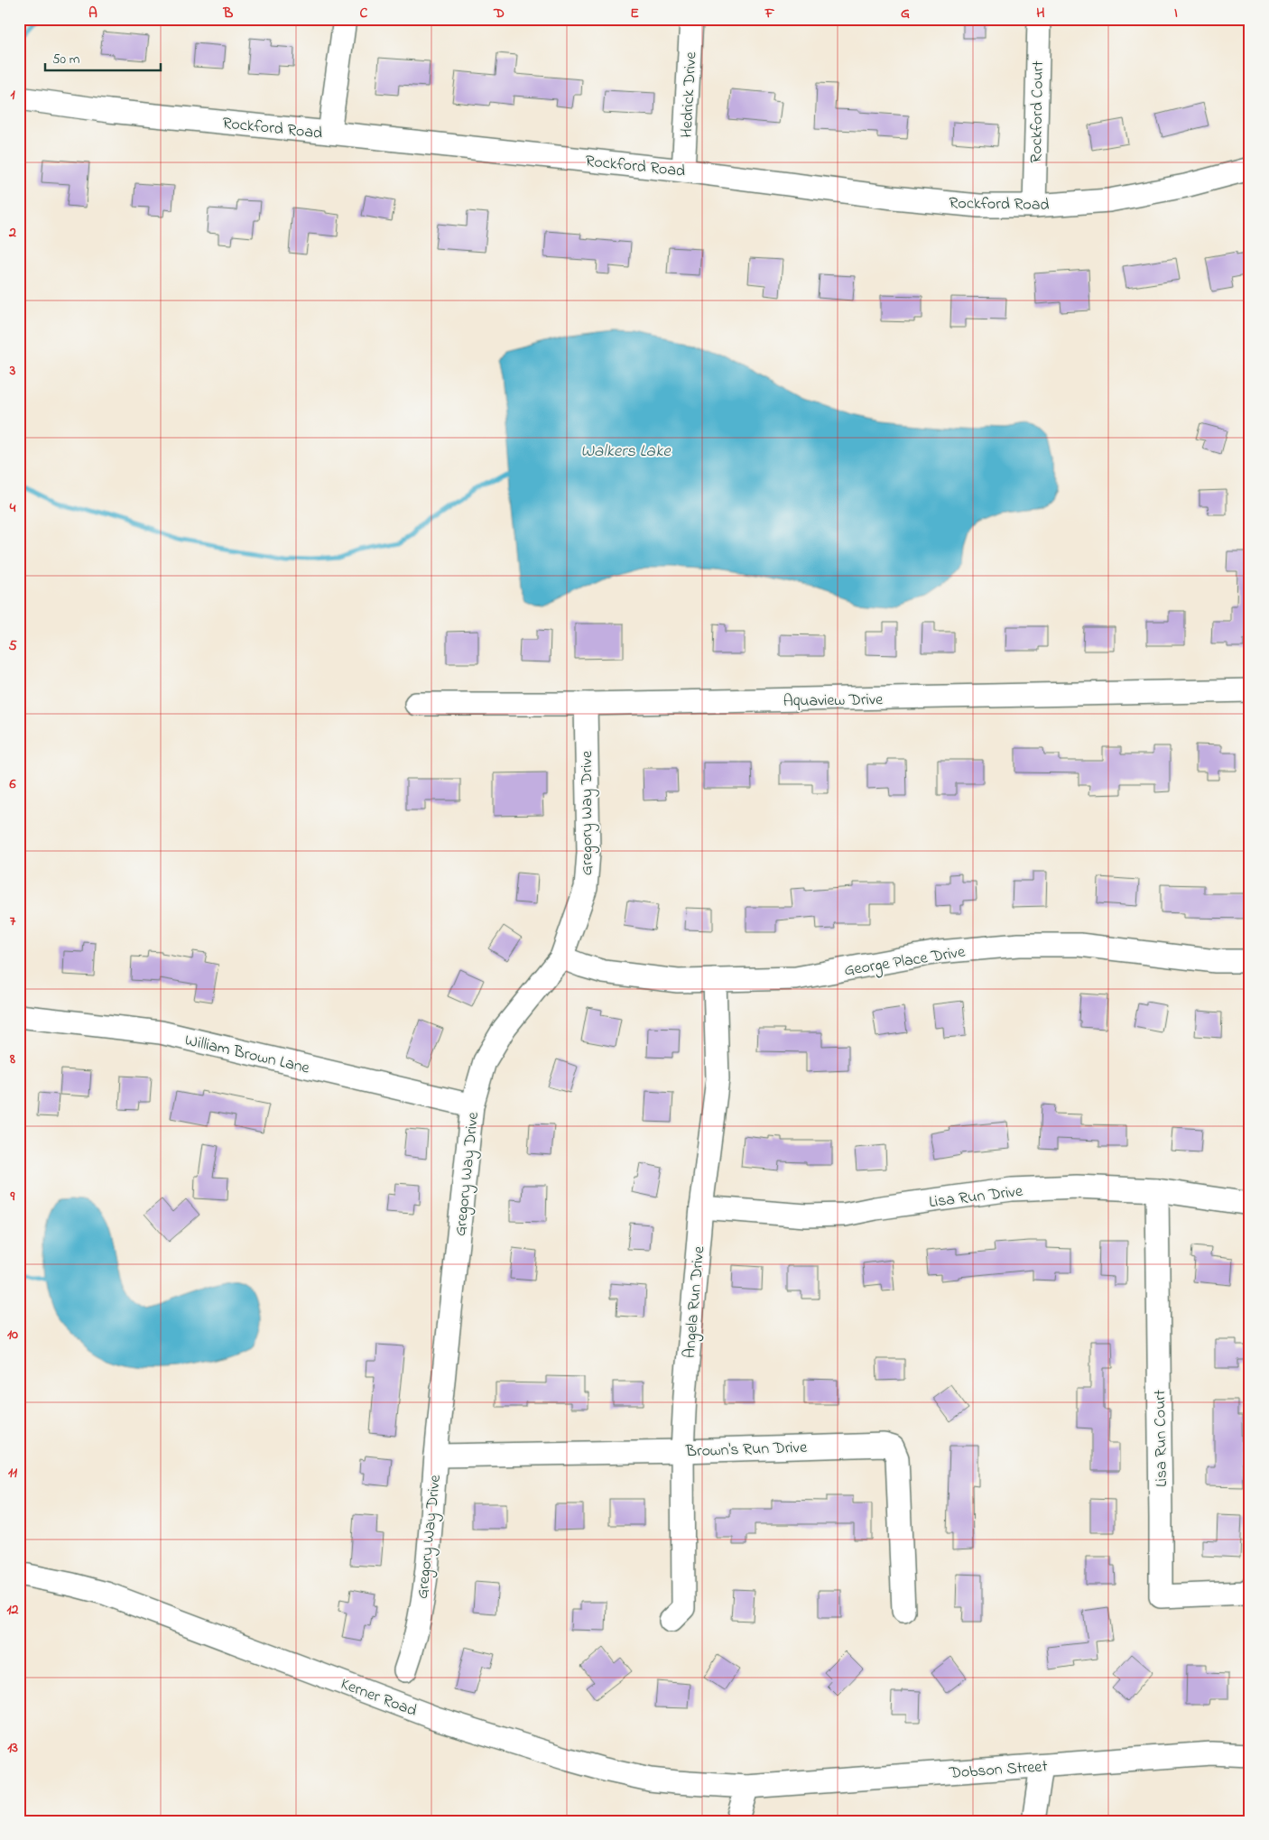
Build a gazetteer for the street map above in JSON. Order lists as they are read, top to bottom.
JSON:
{
  "streets": {
    "street": [
      "Hedrick Drive",
      "Rockford Court",
      "Rockford Road",
      "Aquaview Drive",
      "Gregory Way Drive",
      "George Place Drive",
      "William Brown Lane",
      "Lisa Run Drive",
      "Angela Run Drive",
      "Lisa Run Court",
      "Brown's Run Drive",
      "Kerner Road",
      "Dobson Street"
    ]
  },
  "crossings": [
    ["Hedrick Drive", "Rockford Road"],
    ["Rockford Court", "Rockford Road"],
    ["Aquaview Drive", "Gregory Way Drive"],
    ["Gregory Way Drive", "George Place Drive"],
    ["Gregory Way Drive", "William Brown Lane"],
    ["Gregory Way Drive", "Brown's Run Drive"],
    ["George Place Drive", "Angela Run Drive"],
    ["Lisa Run Drive", "Angela Run Drive"],
    ["Lisa Run Drive", "Lisa Run Court"],
    ["Angela Run Drive", "Brown's Run Drive"],
    ["Kerner Road", "Dobson Street"]
  ],
  "water": ["Walkers Lake"],
  "scale_bar": "50 m",
  "grid": {
    "columns": [
      "A",
      "B",
      "C",
      "D",
      "E",
      "F",
      "G",
      "H",
      "I"
    ],
    "rows": [
      "1",
      "2",
      "3",
      "4",
      "5",
      "6",
      "7",
      "8",
      "9",
      "10",
      "11",
      "12",
      "13"
    ]
  }
}
